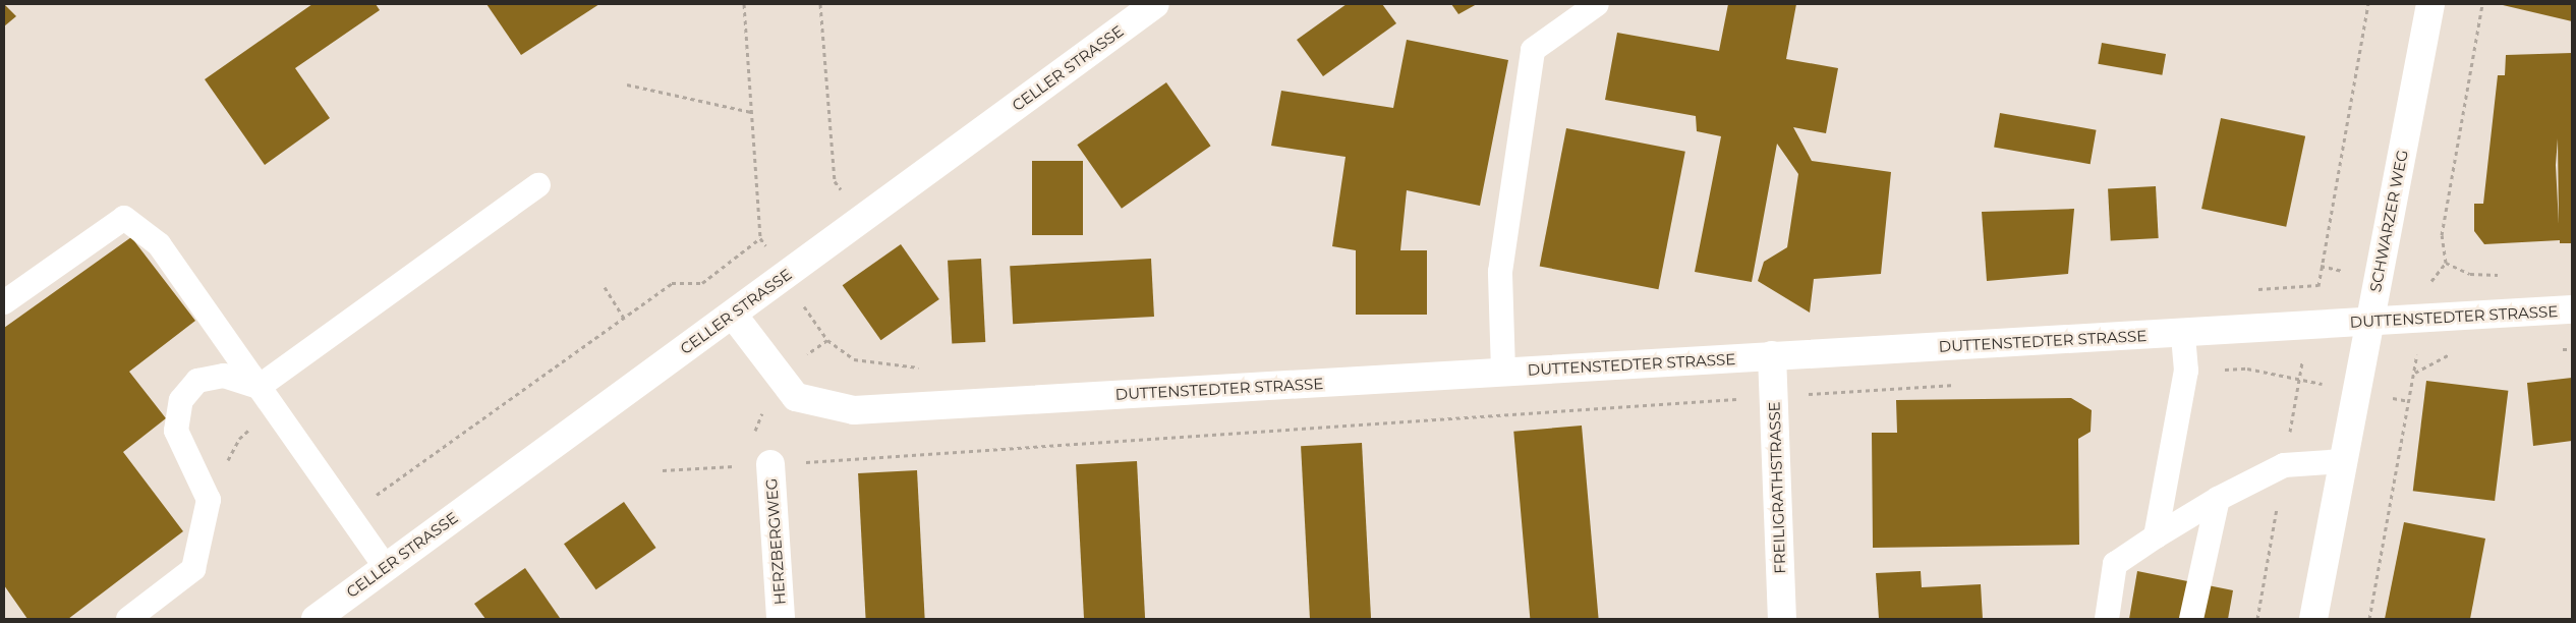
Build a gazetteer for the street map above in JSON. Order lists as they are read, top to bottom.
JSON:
{
  "streets": {
    "street": [
      "CELLER STRASSE",
      "SCHWARZER WEG",
      "DUTTENSTEDTER STRASSE",
      "FREILIGRATHSTRASSE",
      "HERZBERGWEG"
    ]
  },
  "crossings": [
    ["CELLER STRASSE", "DUTTENSTEDTER STRASSE"],
    ["SCHWARZER WEG", "DUTTENSTEDTER STRASSE"],
    ["DUTTENSTEDTER STRASSE", "FREILIGRATHSTRASSE"]
  ]
}
